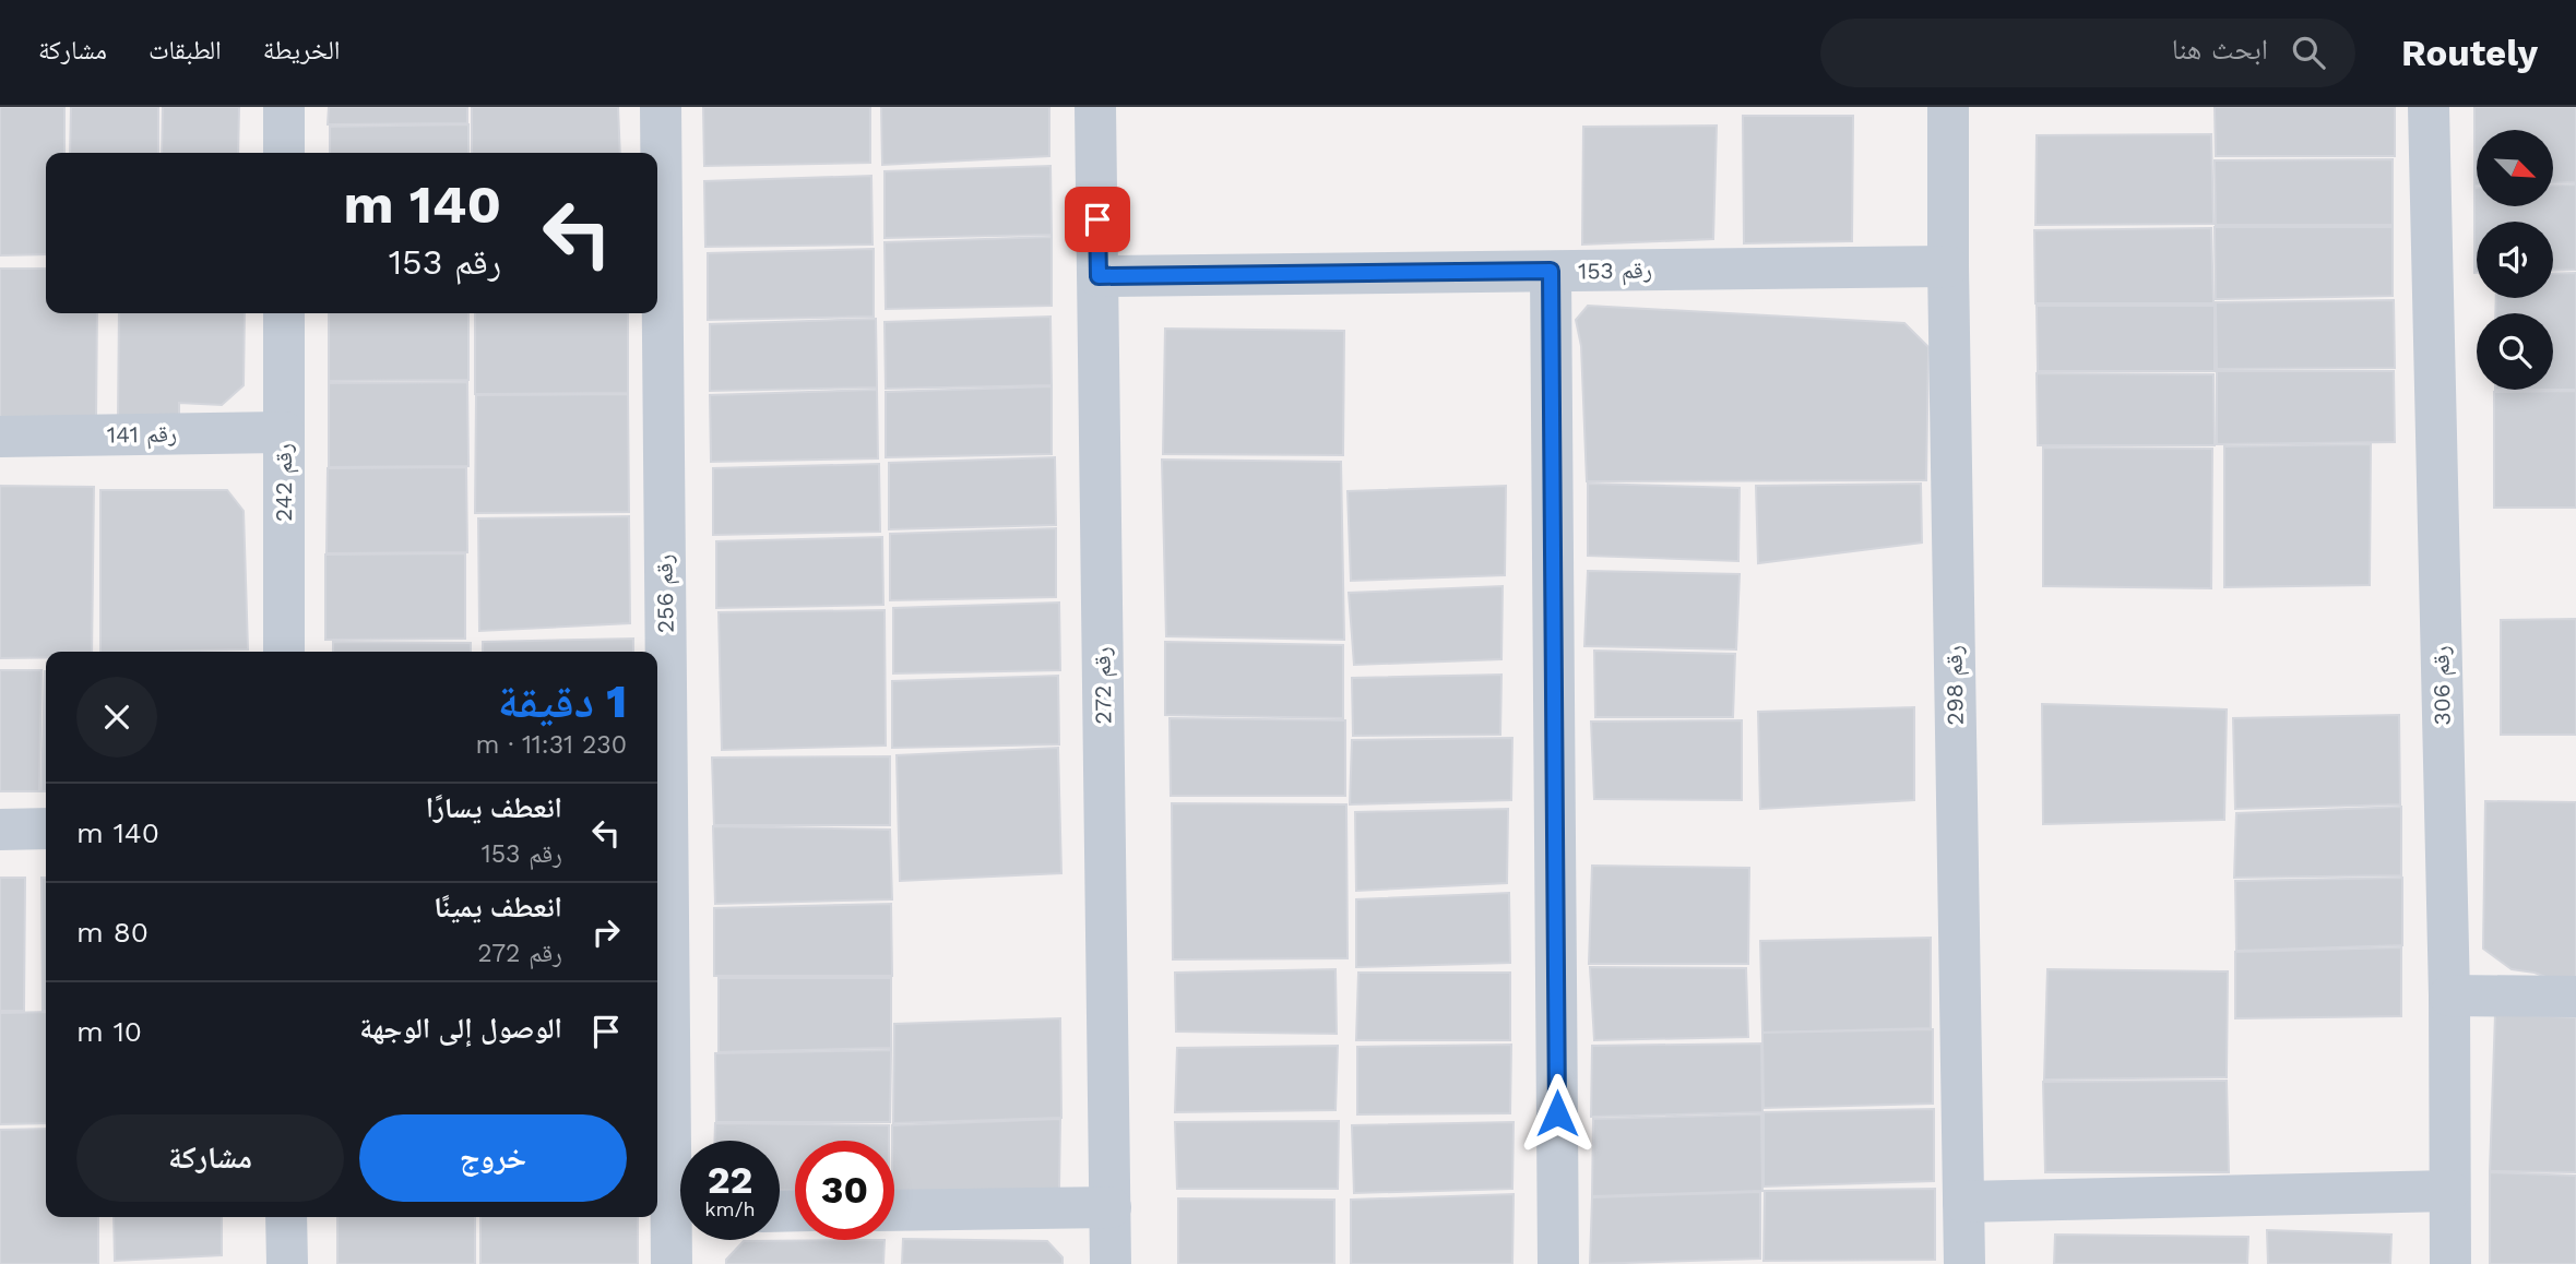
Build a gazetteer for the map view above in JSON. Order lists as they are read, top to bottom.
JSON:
{
  "streets": {
    "street": [
      "رقم 153",
      "رقم 141",
      "رقم 242",
      "رقم 256",
      "رقم 272",
      "رقم 298",
      "رقم 306"
    ]
  },
  "crossings": [
    ["رقم 153", "رقم 272"],
    ["رقم 153", "رقم 298"],
    ["رقم 141", "رقم 242"]
  ],
  "north": "bottom right",
  "page": {
    "header": "Routely",
    "search": "ابحث هنا",
    "nav": ["الخريطة", "الطبقات", "مشاركة"],
    "turn": ["140 m", "رقم 153"],
    "heading": ["1 دقيقة", "230 m · 11:31"],
    "list": [
      {
        "name": "انعطف يسارًا",
        "note": "رقم 153",
        "value": "140 m"
      },
      {
        "name": "انعطف يمينًا",
        "note": "رقم 272",
        "value": "80 m"
      },
      {
        "name": "الوصول إلى الوجهة",
        "value": "10 m"
      }
    ],
    "buttons": ["خروج", "مشاركة"],
    "speed": "22 km/h",
    "limit": "30"
  }
}
